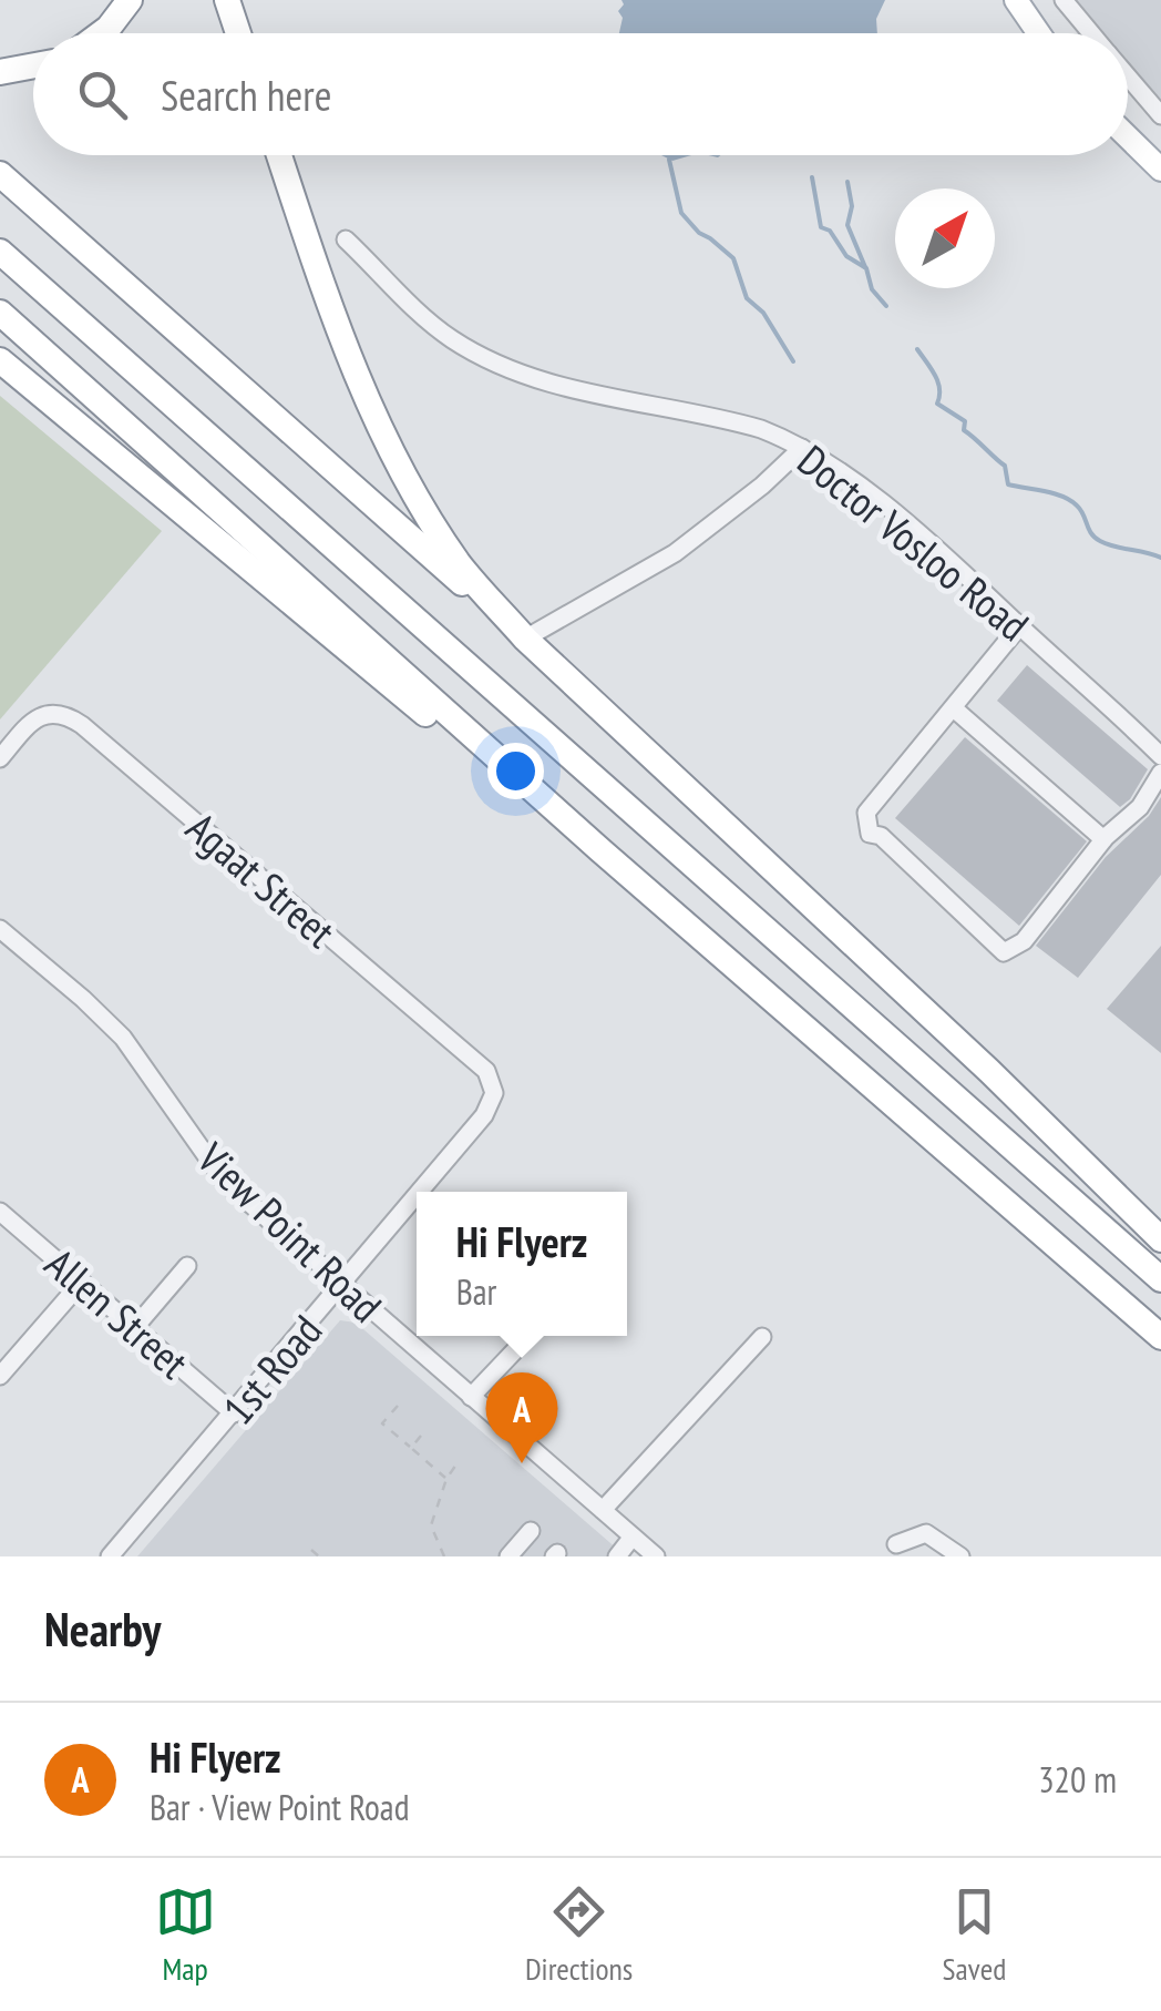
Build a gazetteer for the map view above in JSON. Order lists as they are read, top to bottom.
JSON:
{
  "streets": {
    "street": [
      "Doctor Vosloo Road",
      "Agaat Street",
      "View Point Road",
      "Allen Street",
      "1st Road"
    ]
  },
  "crossings": [
    ["Agaat Street", "1st Road"],
    ["View Point Road", "1st Road"],
    ["Allen Street", "1st Road"]
  ],
  "north": "top right",
  "page": {
    "search": "Search here",
    "popup": ["Hi Flyerz", "Bar"],
    "pins": "A",
    "heading": "Nearby",
    "list": [
      {
        "mark": "A",
        "name": "Hi Flyerz",
        "note": "Bar · View Point Road",
        "value": "320 m"
      }
    ],
    "nav": ["Map", "Directions", "Saved"]
  }
}
